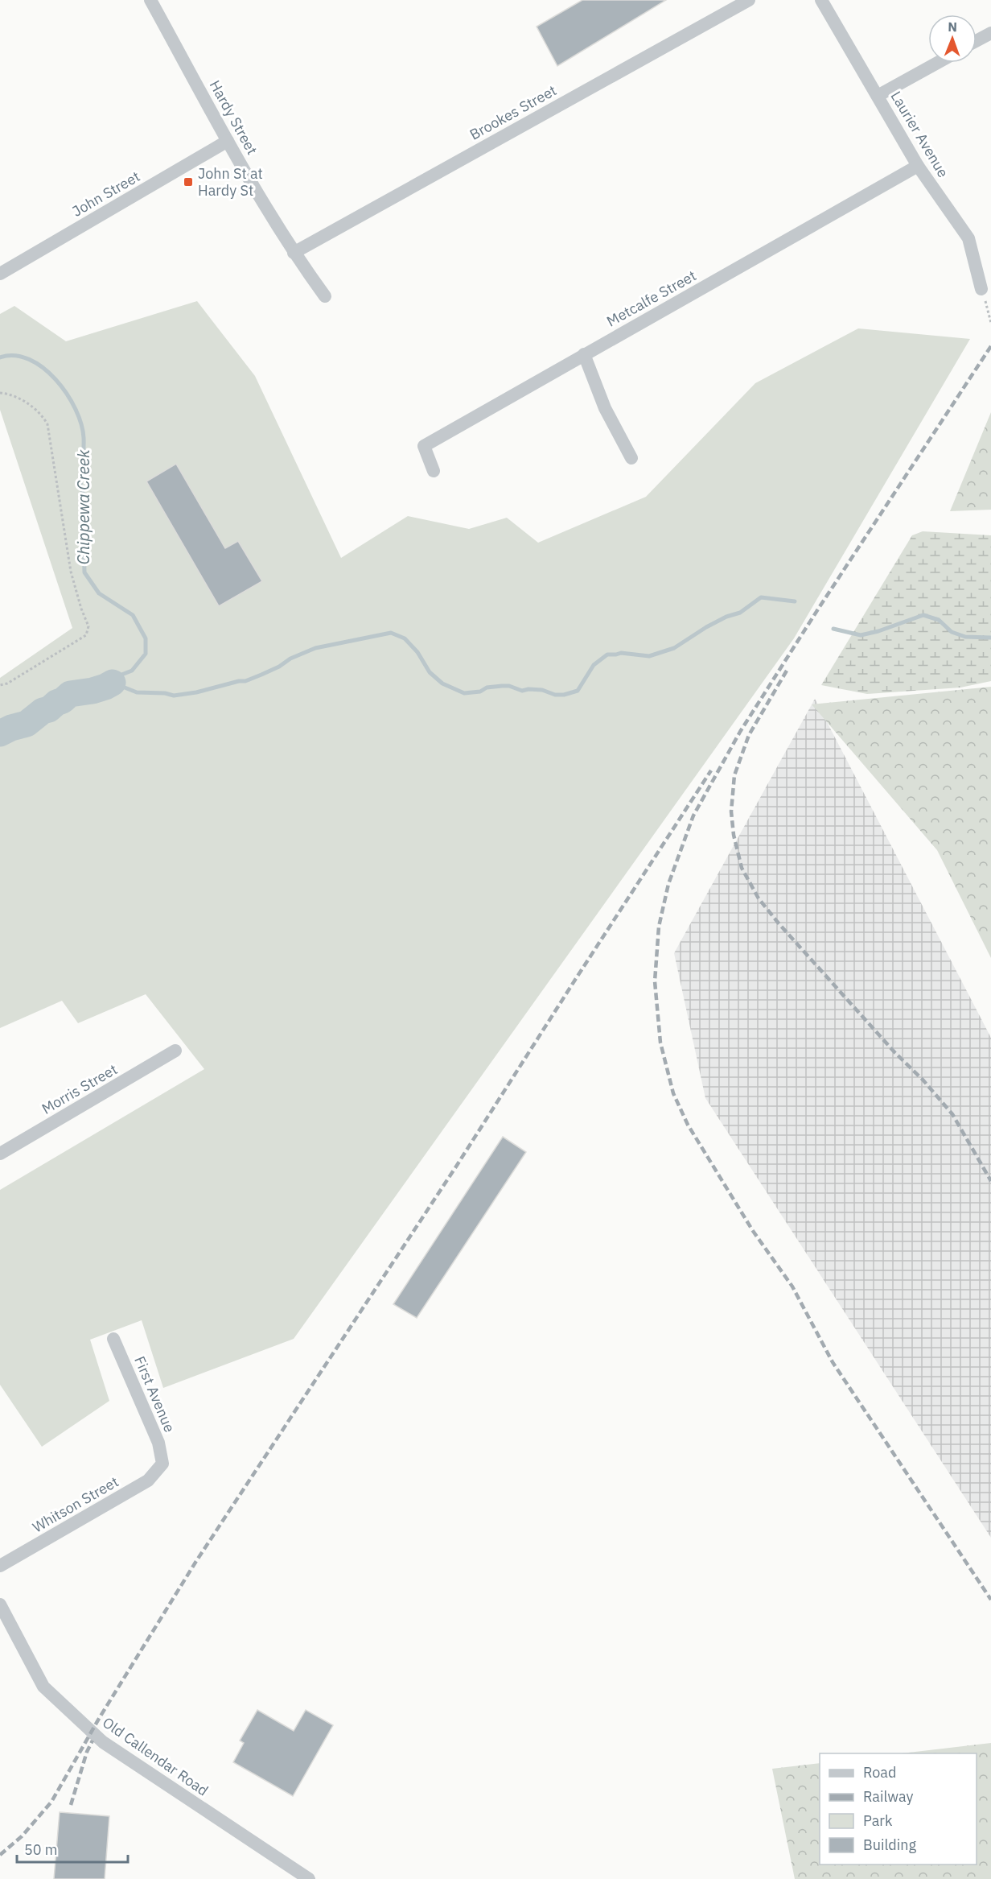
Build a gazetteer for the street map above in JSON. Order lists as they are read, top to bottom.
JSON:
{
  "streets": {
    "street": [
      "Brookes Street",
      "Hardy Street",
      "Laurier Avenue",
      "John Street",
      "Metcalfe Street",
      "Morris Street",
      "First Avenue",
      "Whitson Street",
      "Old Callendar Road"
    ]
  },
  "crossings": [
    ["Brookes Street", "Hardy Street"],
    ["Hardy Street", "John Street"],
    ["Laurier Avenue", "Metcalfe Street"],
    ["First Avenue", "Whitson Street"]
  ],
  "water": ["Chippewa Creek"],
  "places": {
    "transit": ["John St at Hardy St"]
  },
  "legend": [
    "Road",
    "Railway",
    "Park",
    "Building"
  ],
  "scale_bar": "50 m",
  "north": "top"
}
